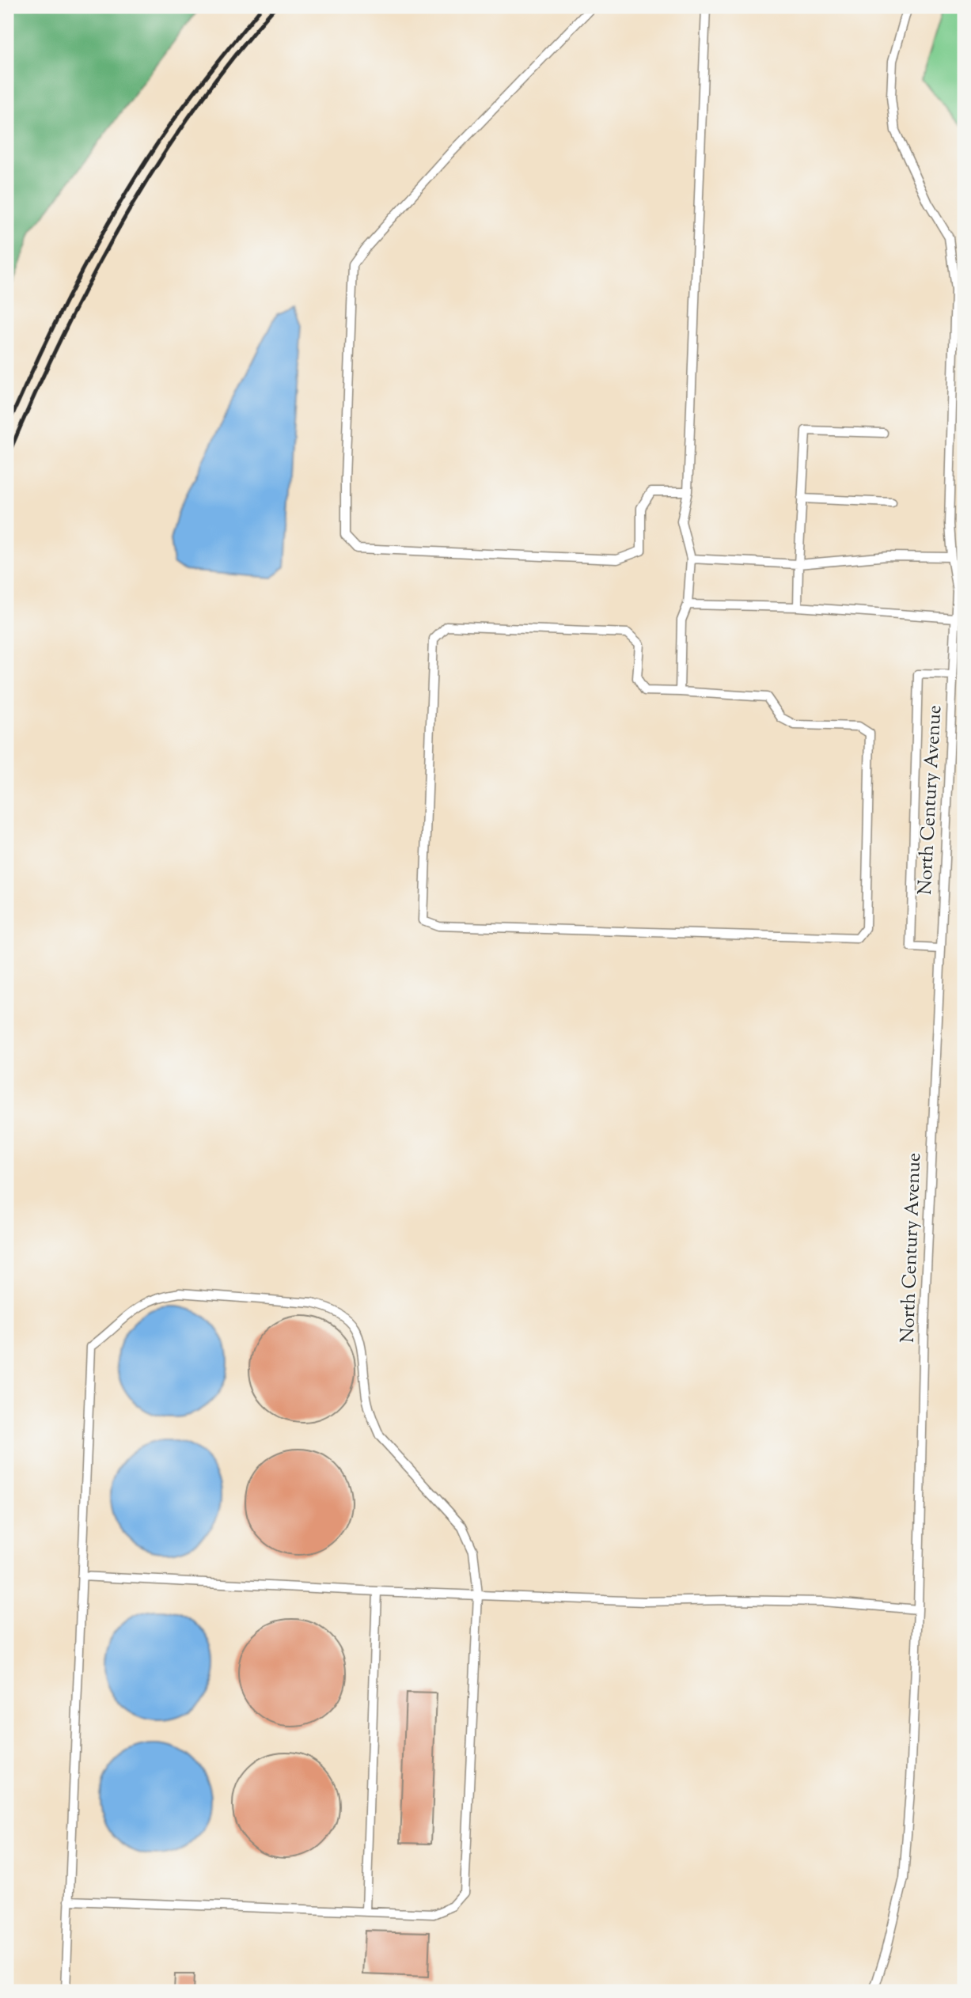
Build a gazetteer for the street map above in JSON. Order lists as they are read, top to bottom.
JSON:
{
  "streets": {
    "lane": ["North Century Avenue"]
  }
}
